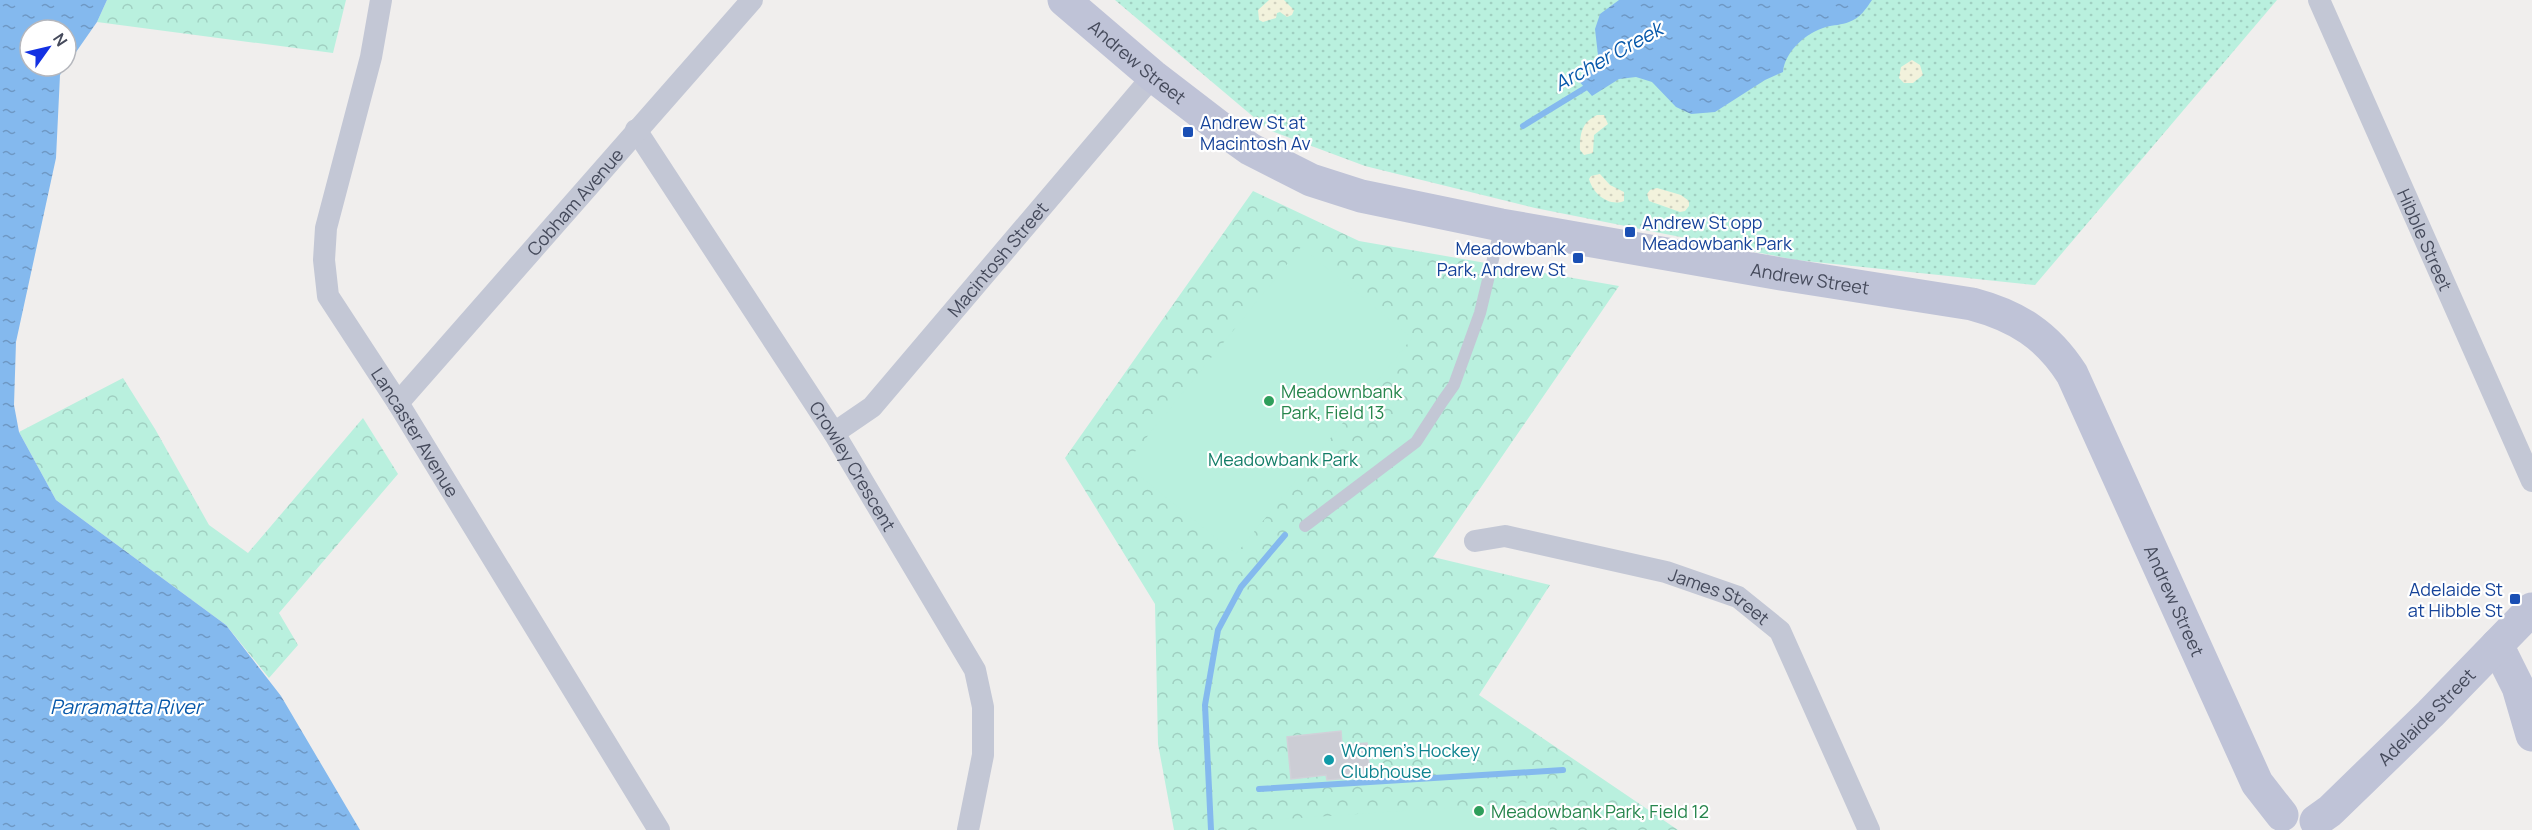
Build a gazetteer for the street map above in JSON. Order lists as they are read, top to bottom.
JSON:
{
  "streets": {
    "main road": ["Andrew Street", "Adelaide Street"],
    "street": [
      "Cobham Avenue",
      "Hibble Street",
      "Macintosh Street",
      "Lancaster Avenue",
      "Crowley Crescent",
      "James Street"
    ]
  },
  "crossings": [
    ["Andrew Street", "Macintosh Street"],
    ["Cobham Avenue", "Lancaster Avenue"],
    ["Cobham Avenue", "Crowley Crescent"],
    ["Macintosh Street", "Crowley Crescent"]
  ],
  "water": ["Archer Creek", "Parramatta River"],
  "parks": ["Meadowbank Park"],
  "places": {
    "transit": [
      "Andrew St at Macintosh Av",
      "Andrew St opp Meadowbank Park",
      "Meadowbank Park, Andrew St",
      "Adelaide St at Hibble St"
    ],
    "other": ["Meadownbank Park, Field 13", "Women's Hockey Clubhouse", "Meadowbank Park, Field 12"]
  },
  "north": "top right"
}
